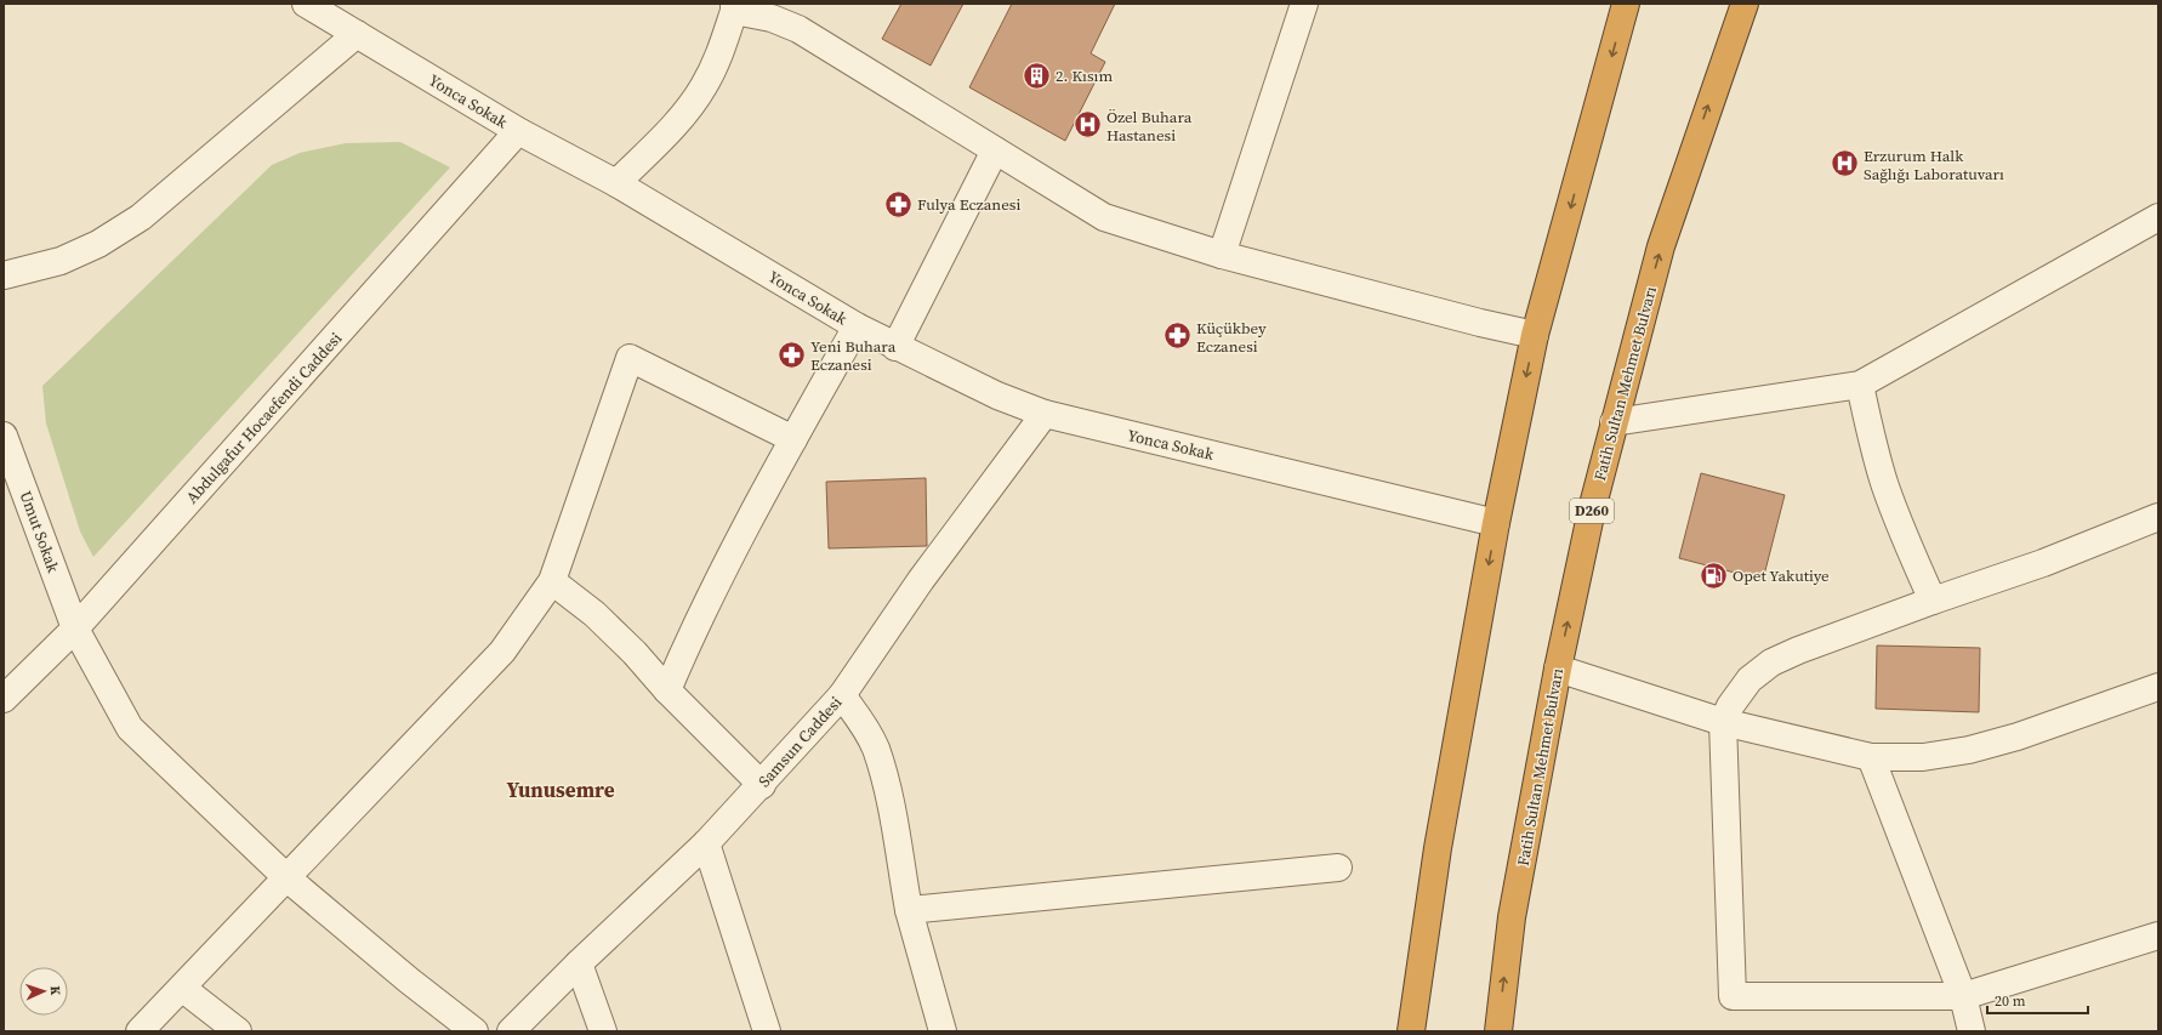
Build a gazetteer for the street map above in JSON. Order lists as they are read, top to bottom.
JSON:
{
  "streets": {
    "highway": ["Fatih Sultan Mehmet Bulvarı", "D260"],
    "street": [
      "Yonca Sokak",
      "Abdulgafur Hocaefendi Caddesi",
      "Umut Sokak",
      "Samsun Caddesi"
    ]
  },
  "crossings": [
    ["Yonca Sokak", "Abdulgafur Hocaefendi Caddesi"],
    ["Yonca Sokak", "Samsun Caddesi"],
    ["Abdulgafur Hocaefendi Caddesi", "Umut Sokak"]
  ],
  "districts": ["Yunusemre"],
  "places": {
    "building": ["2. Kısım"],
    "hospital": ["Özel Buhara Hastanesi", "Erzurum Halk Sağlığı Laboratuvarı"],
    "pharmacy": ["Fulya Eczanesi", "Küçükbey Eczanesi", "Yeni Buhara Eczanesi"],
    "fuel station": ["Opet Yakutiye"]
  },
  "scale_bar": "20 m",
  "north": "right"
}
